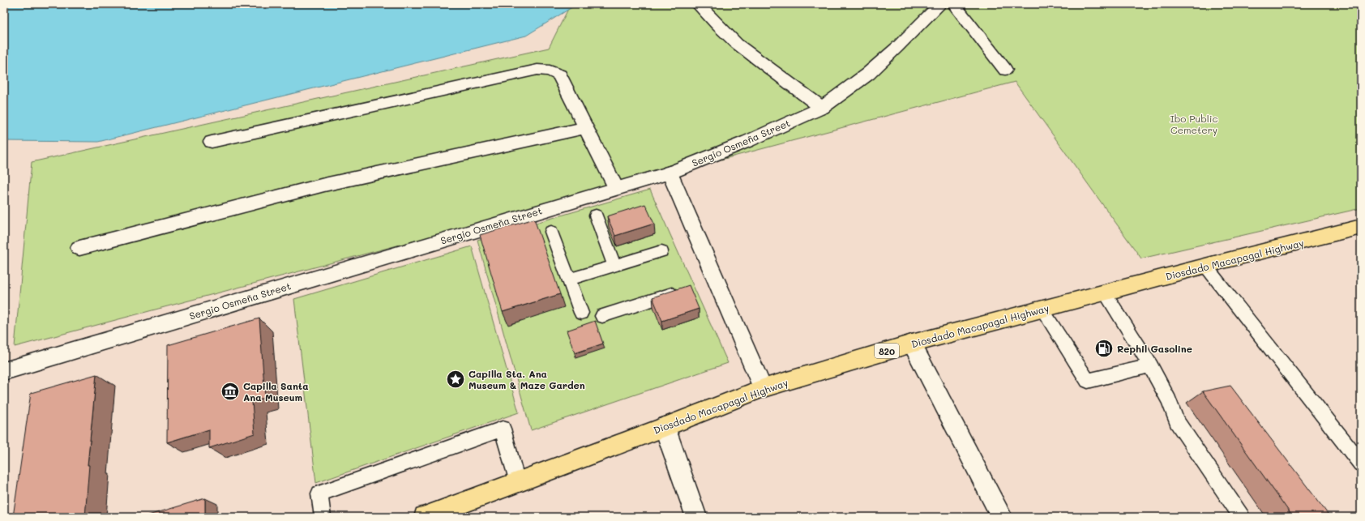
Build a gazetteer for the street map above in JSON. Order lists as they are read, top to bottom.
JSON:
{
  "streets": {
    "highway": ["Diosdado Macapagal Highway", "820"],
    "street": ["Sergio Osmeña Street"]
  },
  "parks": ["Ibo Public Cemetery"],
  "places": {
    "fuel station": ["Rephil Gasoline"],
    "place": ["Capilla Sta. Ana Museum & Maze Garden"],
    "museum": ["Capilla Santa Ana Museum"]
  }
}
